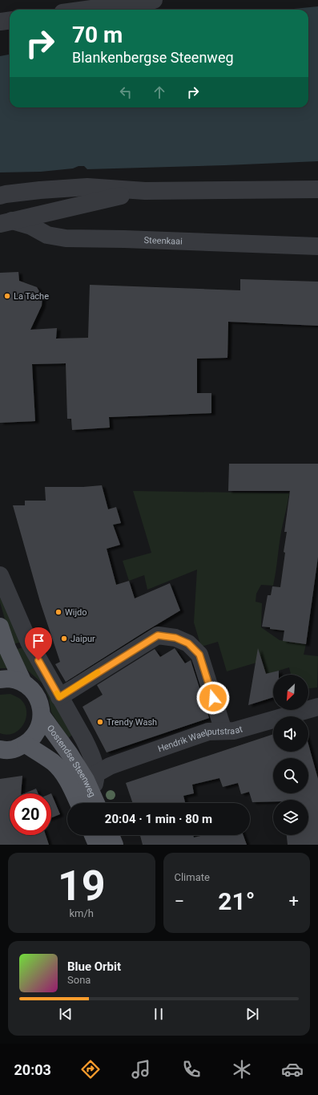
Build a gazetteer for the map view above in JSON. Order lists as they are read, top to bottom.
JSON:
{
  "streets": {
    "main road": ["Oostendse Steenweg"],
    "street": ["Steenkaai", "Hendrik Waelputstraat"]
  },
  "crossings": [
    ["Hendrik Waelputstraat", "Oostendse Steenweg"]
  ],
  "places": [
    "La Tâche",
    "Wijdo",
    "Jaipur",
    "Trendy Wash"
  ],
  "north": "bottom left",
  "page": {
    "turn": ["70 m", "Blankenbergse Steenweg"],
    "limit": "20",
    "trip": "20:04 · 1 min · 80 m",
    "tile": [
      ["19", "km/h"],
      "Climate"
    ],
    "heat": ["−", "21°", "+"],
    "song": ["Blue Orbit", "Sona"],
    "tabs": "20:03"
  }
}
